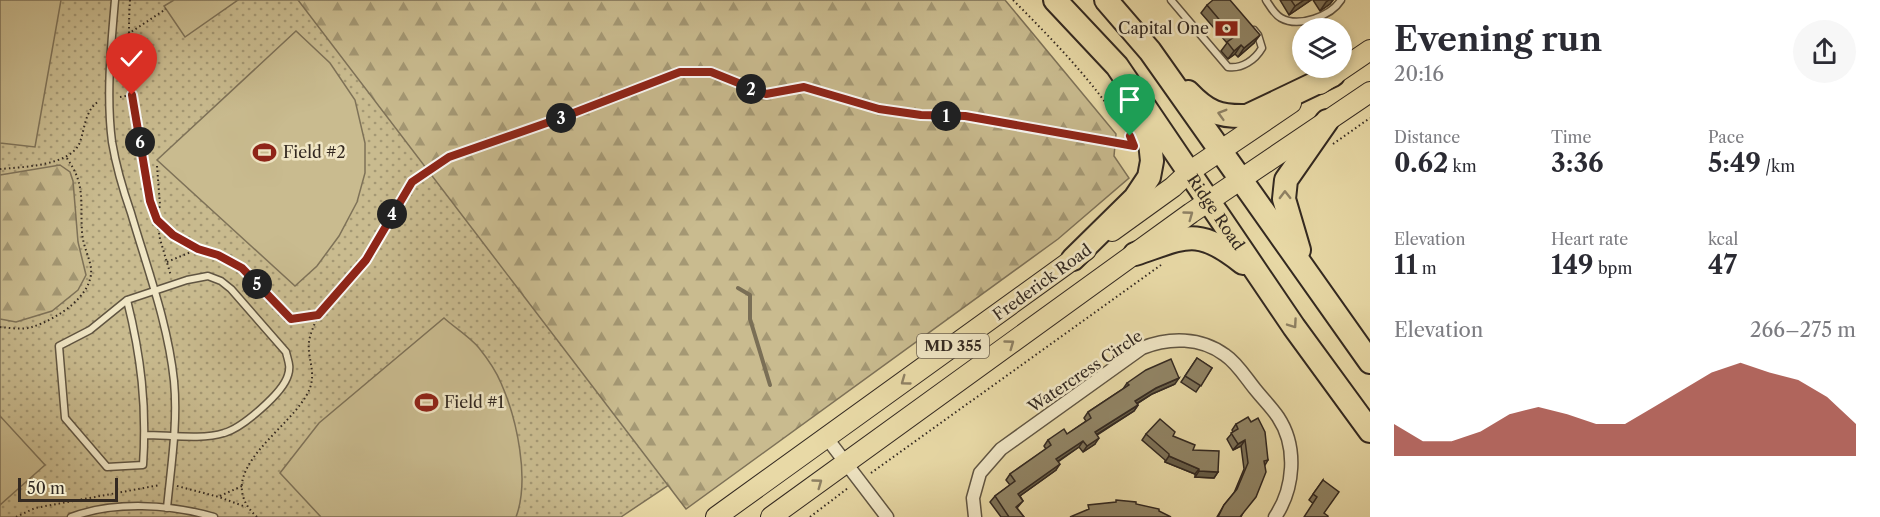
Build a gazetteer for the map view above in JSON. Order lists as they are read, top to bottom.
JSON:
{
  "streets": {
    "highway": ["Ridge Road"],
    "main road": ["Frederick Road", "MD 355"],
    "street": ["Watercress Circle"]
  },
  "crossings": [
    ["Ridge Road", "Frederick Road"]
  ],
  "places": {
    "bank": ["Capital One"],
    "sports": ["Field #2", "Field #1"]
  },
  "scale_bar": "50 m",
  "page": {
    "heading": ["Evening run", "20:16"],
    "pins": [
      "2",
      "1",
      "3",
      "6",
      "4",
      "5"
    ],
    "stats": [
      ["Distance", "0.62 km"],
      ["Time", "3:36"],
      ["Pace", "5:49 /km"],
      ["Elevation", "11 m"],
      ["Heart rate", "149 bpm"],
      ["kcal", "47"]
    ],
    "chart": ["Elevation", "266–275 m"],
    "scale": "50 m"
  }
}
